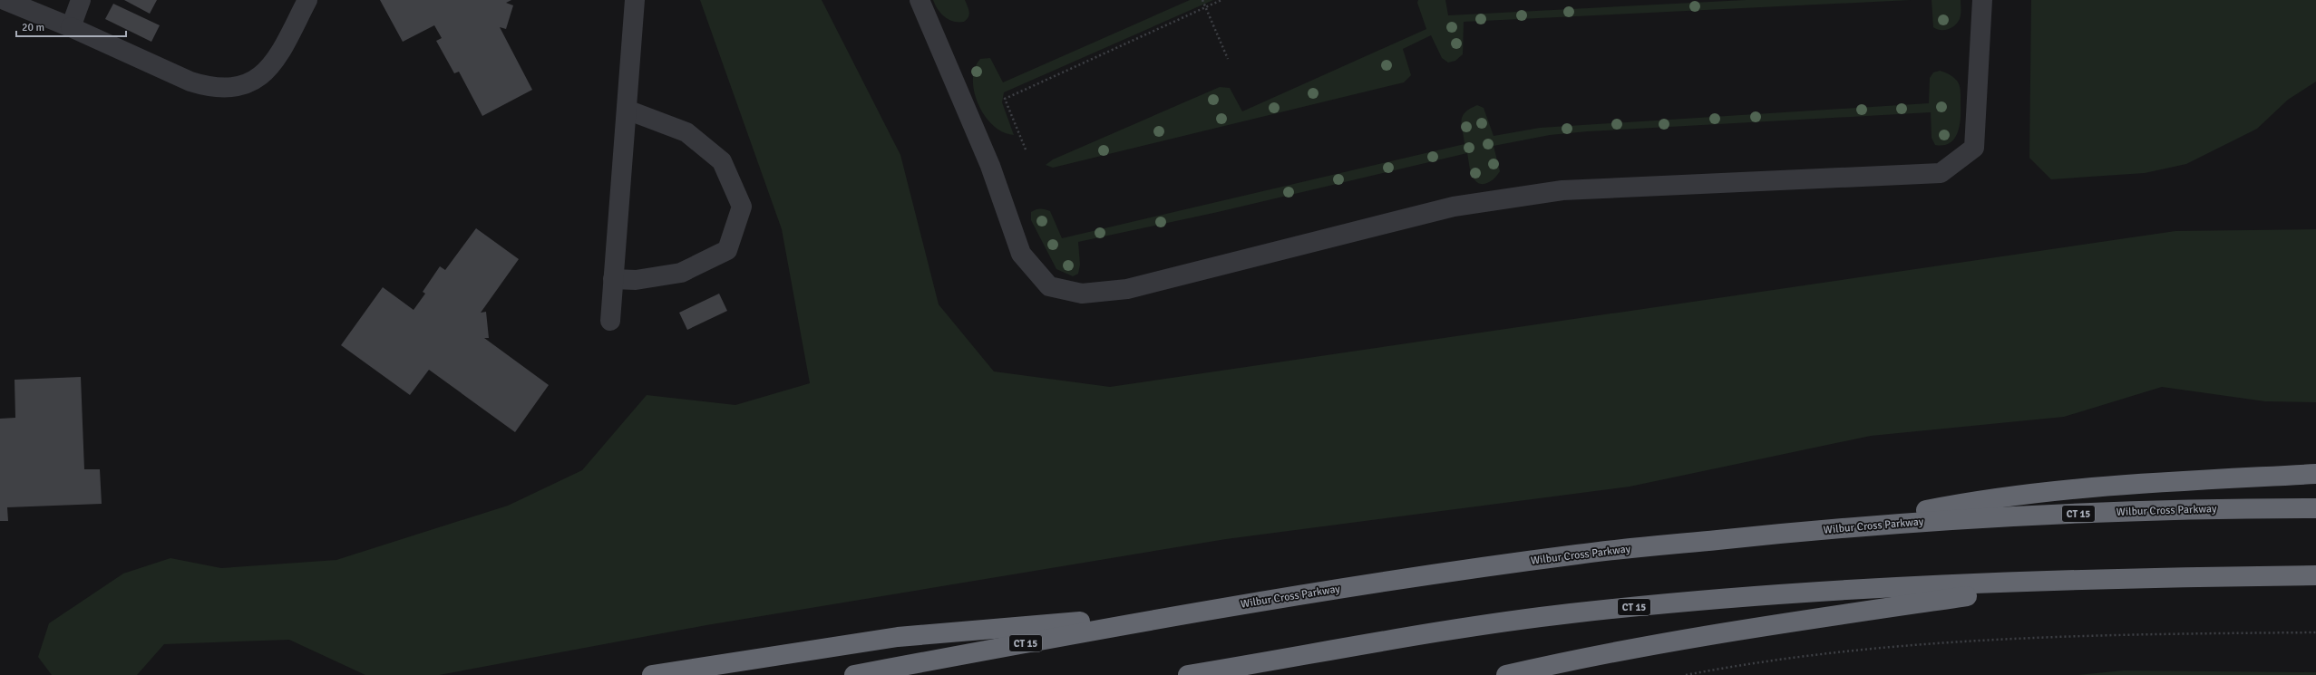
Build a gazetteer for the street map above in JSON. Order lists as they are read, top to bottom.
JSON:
{
  "streets": {
    "highway": ["Wilbur Cross Parkway", "CT 15"]
  },
  "scale_bar": "20 m"
}
